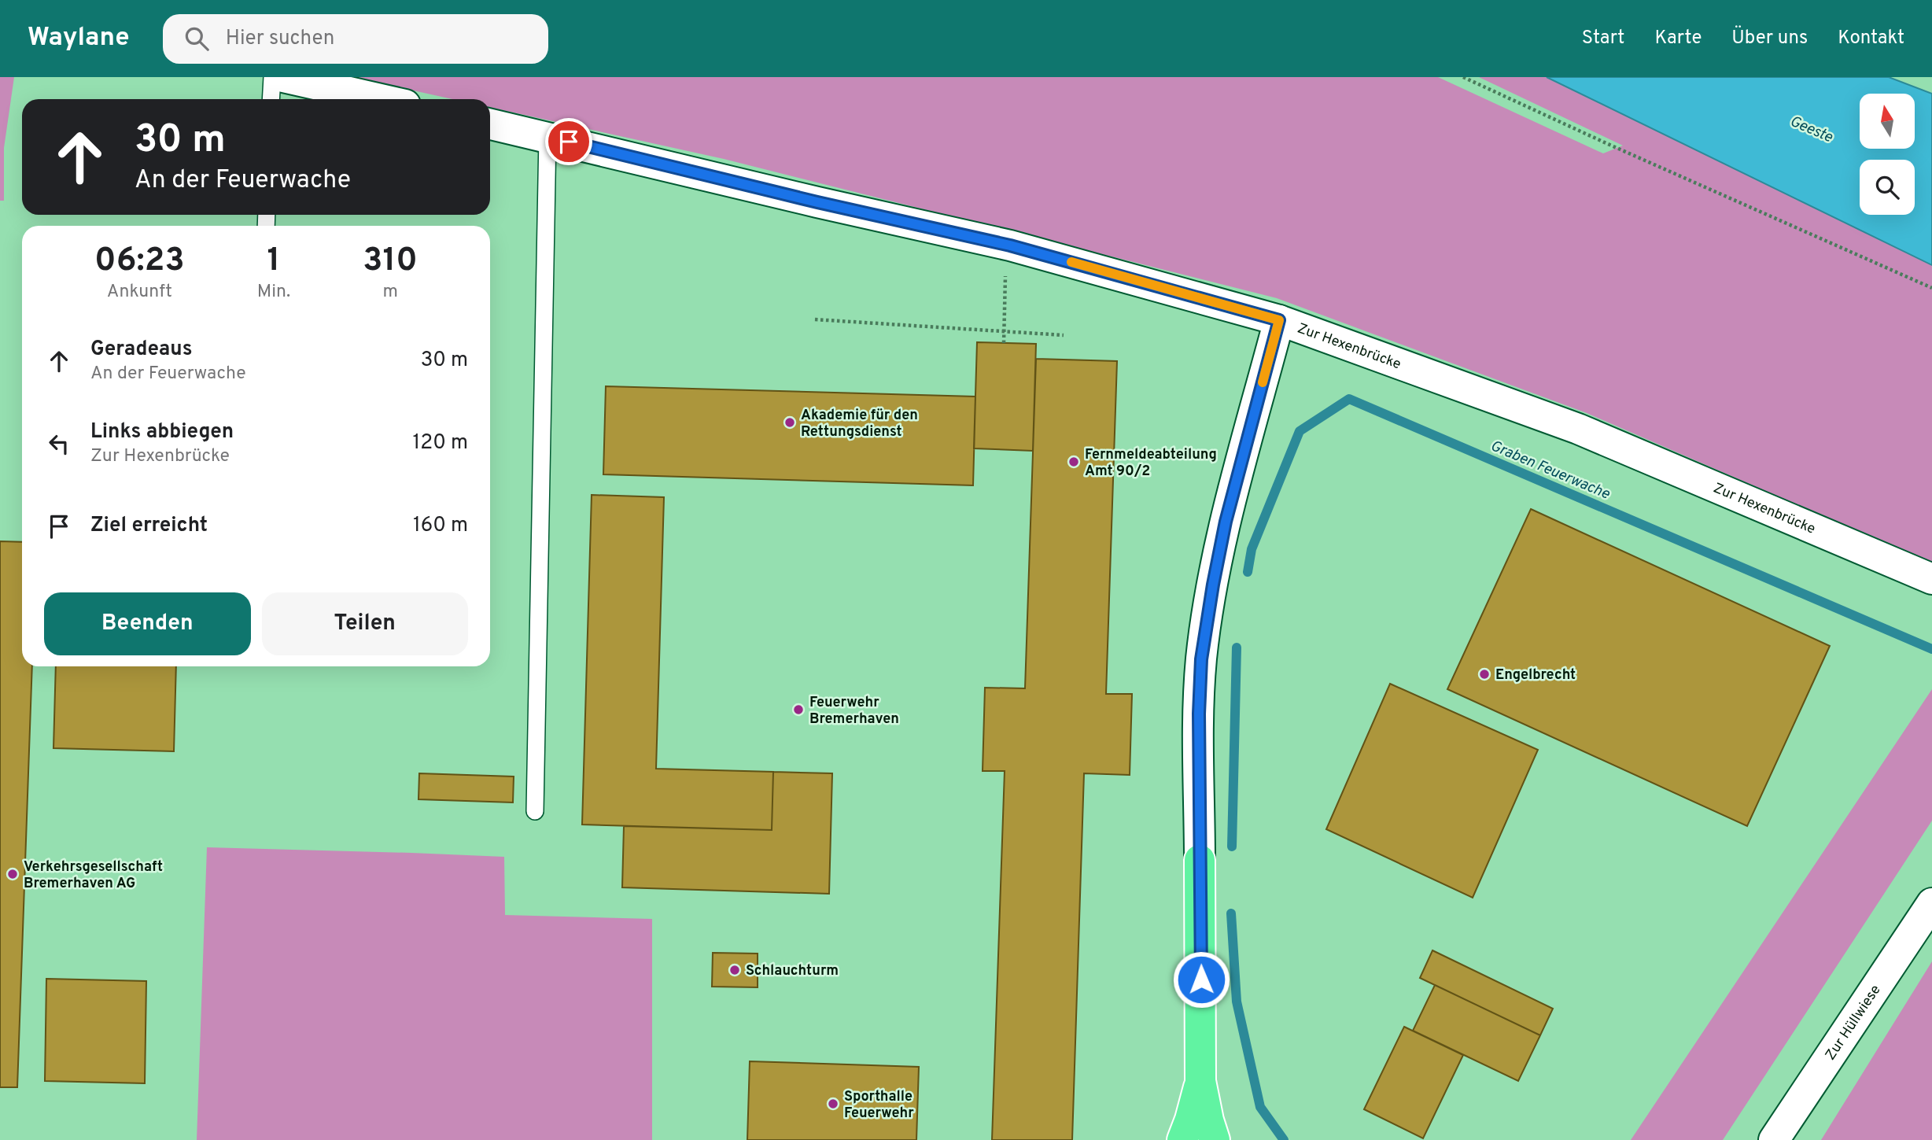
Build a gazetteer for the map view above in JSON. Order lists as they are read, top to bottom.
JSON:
{
  "streets": {
    "street": ["Zur Hexenbrücke", "Zur Hüllwiese"]
  },
  "water": ["Geeste", "Graben Feuerwache"],
  "places": [
    "Akademie für den Rettungsdienst",
    "Fernmeldeabteilung Amt 90/2",
    "Engelbrecht",
    "Feuerwehr Bremerhaven",
    "Verkehrsgesellschaft Bremerhaven AG",
    "Schlauchturm",
    "Sporthalle Feuerwehr"
  ],
  "north": "top",
  "page": {
    "header": "Waylane",
    "search": "Hier suchen",
    "nav": [
      "Start",
      "Karte",
      "Über uns",
      "Kontakt"
    ],
    "turn": ["30 m", "An der Feuerwache"],
    "eta": [
      "06:23",
      "Ankunft",
      "1",
      "Min.",
      "310",
      "m"
    ],
    "list": [
      {
        "name": "Geradeaus",
        "note": "An der Feuerwache",
        "value": "30 m"
      },
      {
        "name": "Links abbiegen",
        "note": "Zur Hexenbrücke",
        "value": "120 m"
      },
      {
        "name": "Ziel erreicht",
        "value": "160 m"
      }
    ],
    "buttons": ["Beenden", "Teilen"]
  }
}
